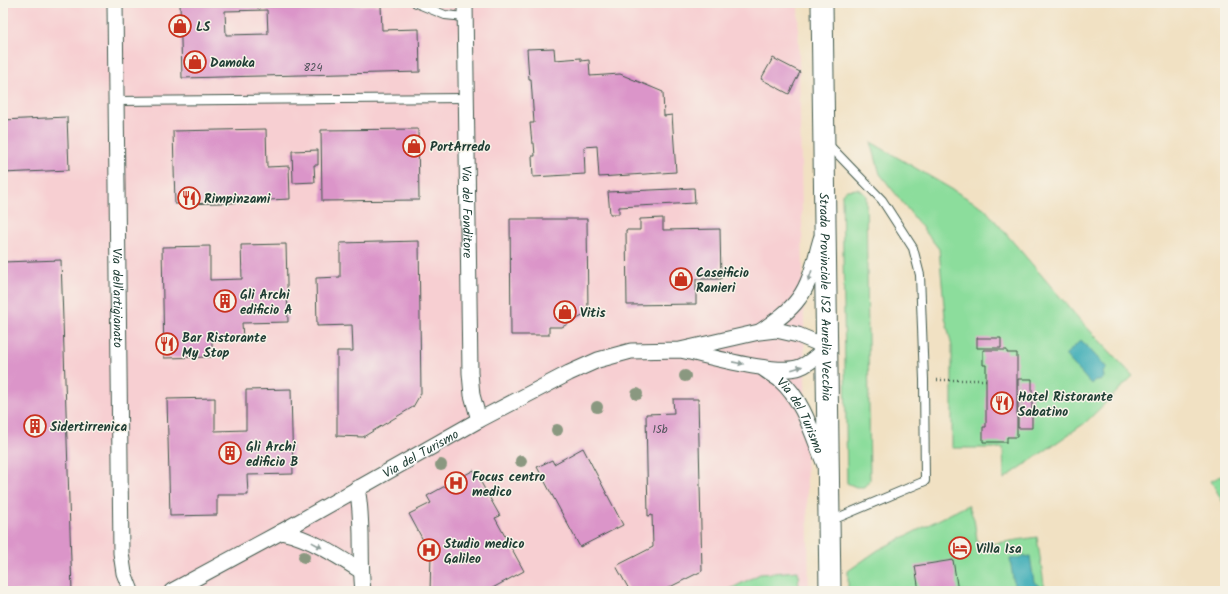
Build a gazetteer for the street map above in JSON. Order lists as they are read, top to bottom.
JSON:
{
  "streets": {
    "main road": ["Strada Provinciale 152 Aurelia Vecchia"],
    "street": ["Via del Fonditore", "Via dell'artigianato", "Via del Turismo"]
  },
  "crossings": [
    ["Via del Fonditore", "Via del Turismo"],
    ["Strada Provinciale 152 Aurelia Vecchia", "Via del Turismo"]
  ],
  "places": {
    "shop": [
      "LS",
      "Damoka",
      "PortArredo",
      "Caseificio Ranieri",
      "Vitis"
    ],
    "restaurant": ["Rimpinzami", "Bar Ristorante My Stop", "Hotel Ristorante Sabatino"],
    "building": ["Gli Archi edificio A", "Sidertirrenica", "Gli Archi edificio B"],
    "hospital": ["Focus centro medico", "Studio medico Galileo"],
    "hotel": ["Villa Isa"]
  },
  "house_numbers": ["824", "15b"]
}
